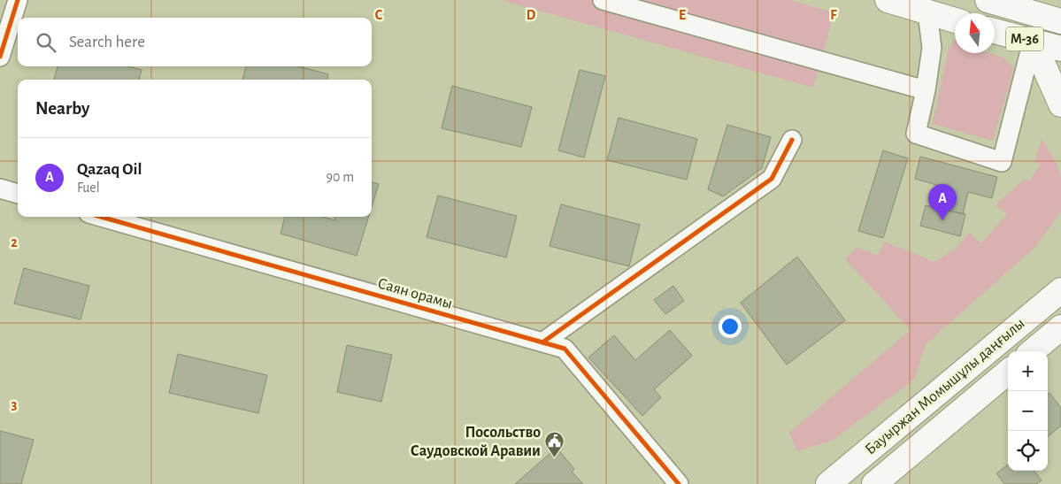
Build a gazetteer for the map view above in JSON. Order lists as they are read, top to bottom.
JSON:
{
  "streets": {
    "main road": ["M-36", "Бауыржан Момышұлы даңғылы"],
    "street": ["Саян орамы"]
  },
  "places": {
    "public building": ["Посольство Саудовской Аравии"]
  },
  "north": "top",
  "page": {
    "search": "Search here",
    "heading": "Nearby",
    "list": [
      {
        "mark": "A",
        "name": "Qazaq Oil",
        "note": "Fuel",
        "value": "90 m"
      }
    ],
    "pins": "A",
    "map_buttons": ["+", "−"]
  },
  "grid": {
    "columns": [
      "C",
      "D",
      "E",
      "F"
    ],
    "rows": ["2", "3"]
  }
}
